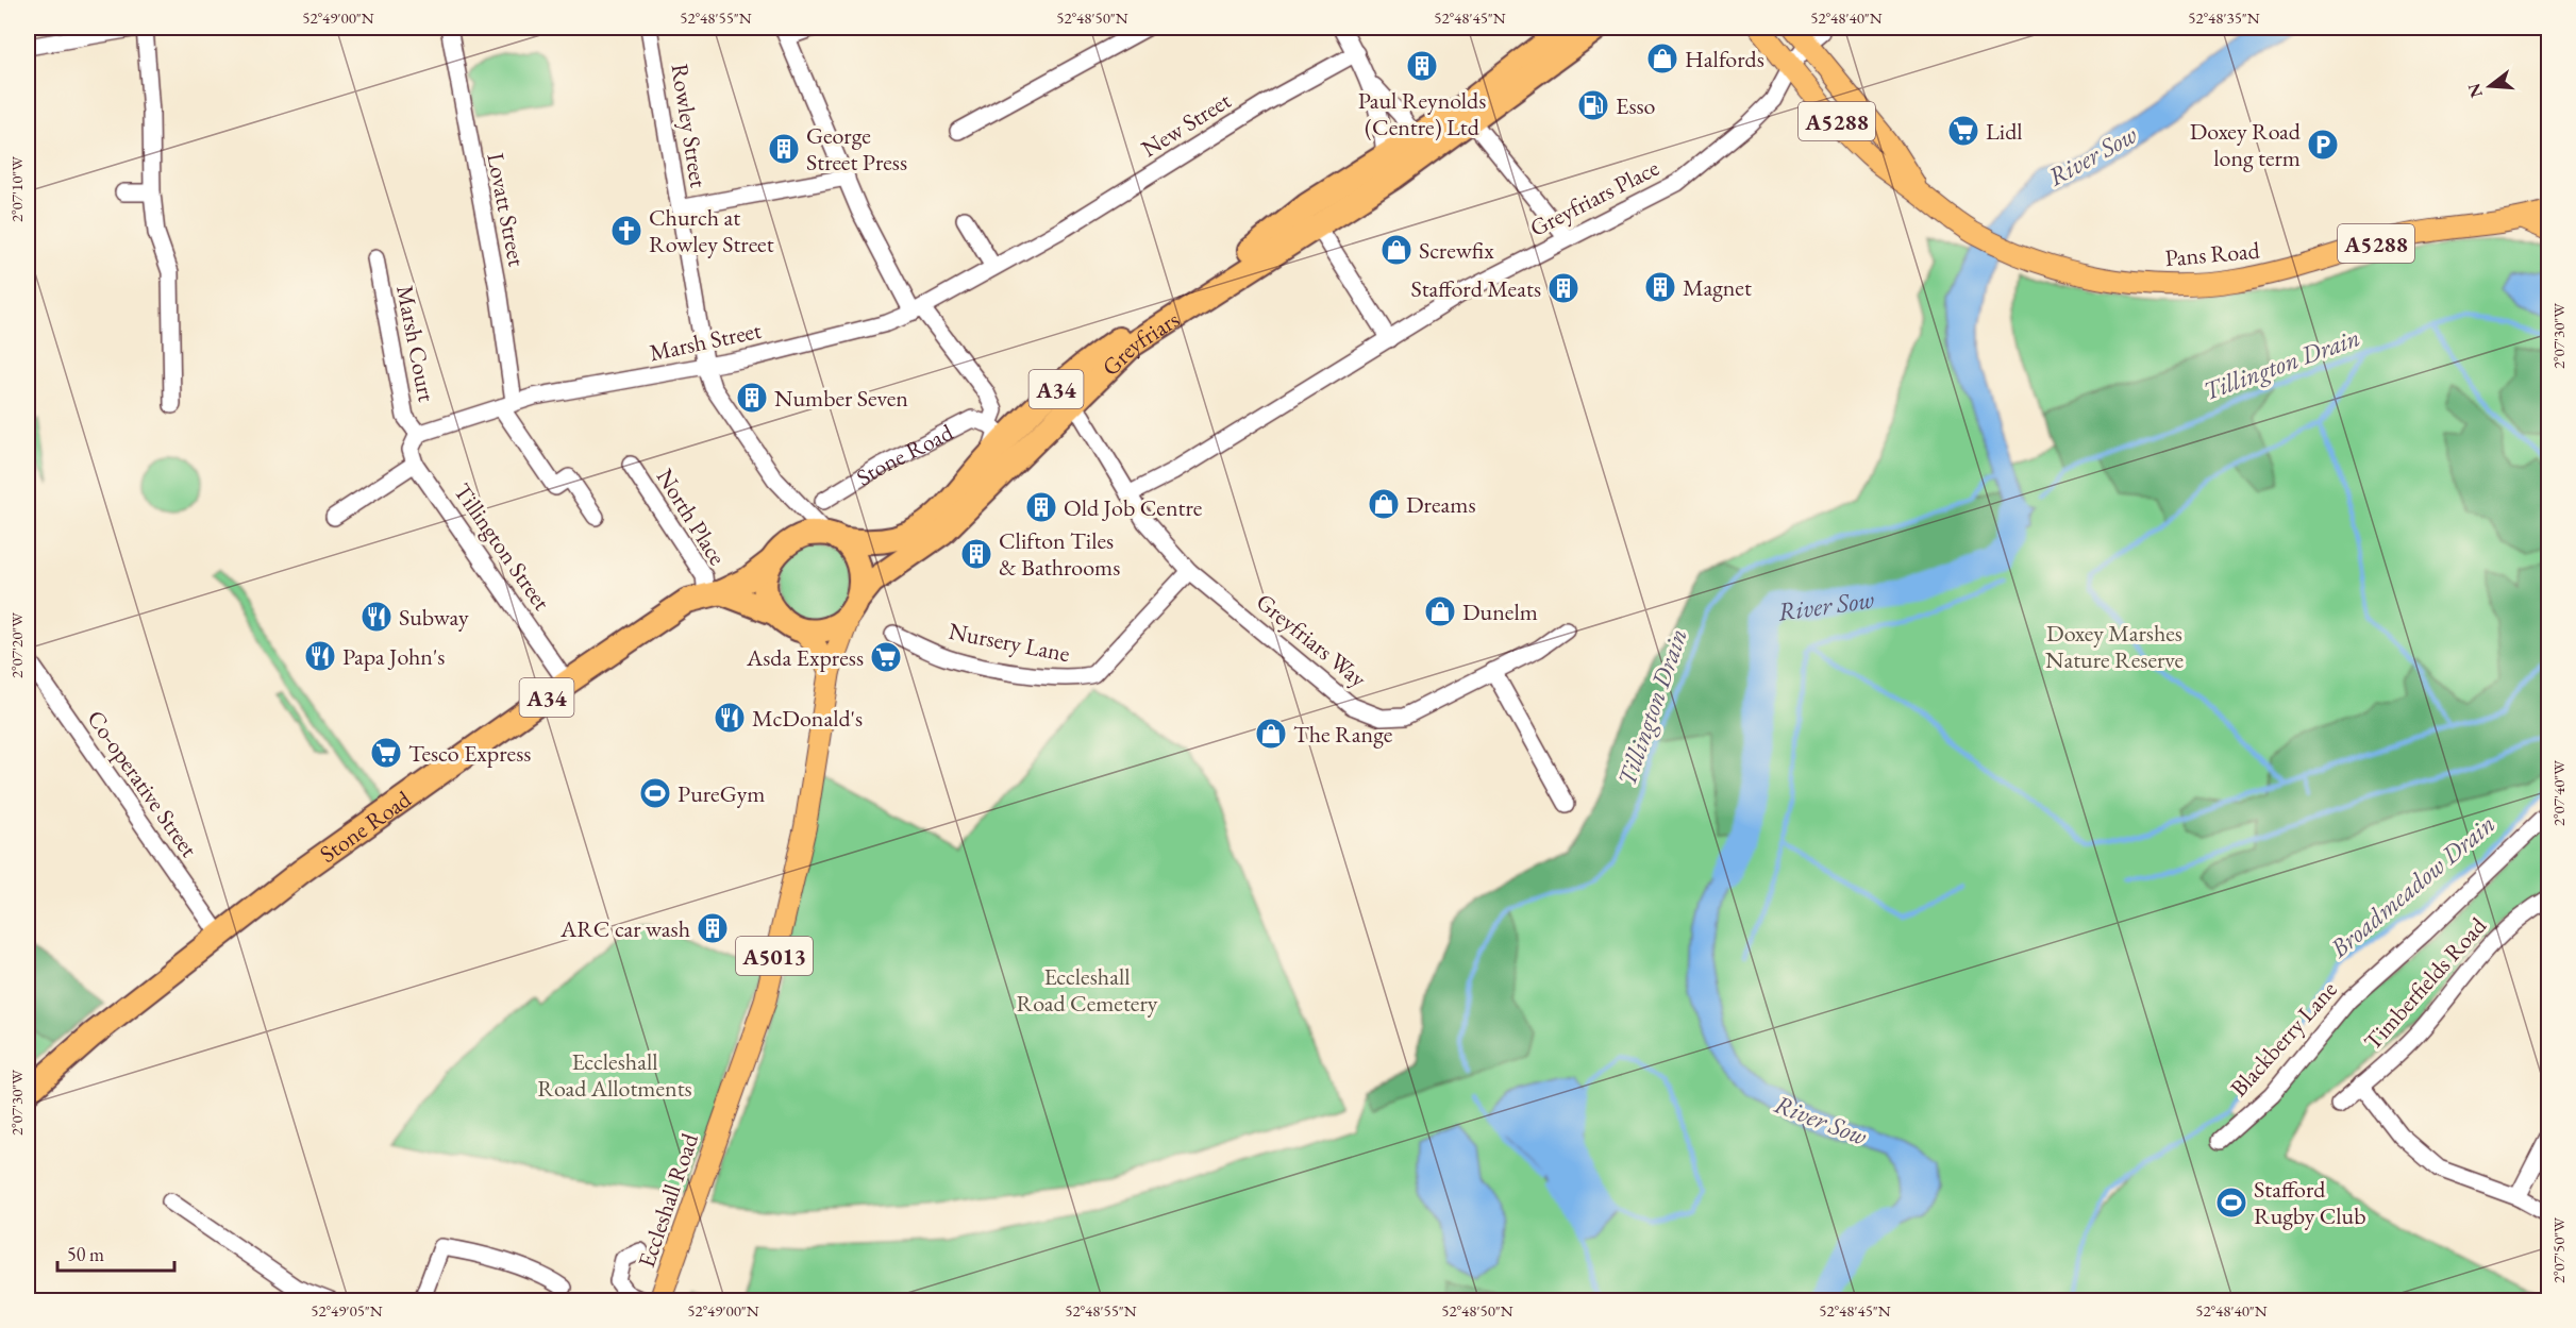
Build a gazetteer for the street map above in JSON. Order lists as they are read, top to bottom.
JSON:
{
  "streets": {
    "highway": ["Greyfriars", "A34", "Stone Road"],
    "main road": [
      "A5288",
      "Pans Road",
      "A5013",
      "Eccleshall Road"
    ],
    "street": [
      "New Street",
      "Rowley Street",
      "Greyfriars Place",
      "Lovatt Street",
      "Marsh Street",
      "Marsh Court",
      "North Place",
      "Tillington Street",
      "Greyfriars Way",
      "Nursery Lane",
      "Co-operative Street",
      "Timberfields Road",
      "Blackberry Lane"
    ]
  },
  "crossings": [
    ["New Street", "Marsh Street"],
    ["Rowley Street", "Marsh Street"],
    ["Rowley Street", "Greyfriars"],
    ["Rowley Street", "A34"],
    ["Rowley Street", "Stone Road"],
    ["Rowley Street", "Eccleshall Road"],
    ["Greyfriars Place", "Pans Road"],
    ["Greyfriars Place", "Greyfriars Way"],
    ["Lovatt Street", "Marsh Street"],
    ["Marsh Street", "Marsh Court"],
    ["Greyfriars", "A34"],
    ["Greyfriars", "Stone Road"],
    ["Greyfriars", "Eccleshall Road"],
    ["A34", "Stone Road"],
    ["A34", "Eccleshall Road"],
    ["Stone Road", "North Place"],
    ["Stone Road", "Tillington Street"],
    ["Stone Road", "Co-operative Street"],
    ["Stone Road", "Eccleshall Road"],
    ["Greyfriars Way", "Nursery Lane"]
  ],
  "water": ["River Sow", "Tillington Drain", "Broadmeadow Drain"],
  "parks": ["Doxey Marshes Nature Reserve", "Eccleshall Road Cemetery", "Eccleshall Road Allotments"],
  "places": {
    "shop": [
      "Halfords",
      "Screwfix",
      "Dreams",
      "Dunelm",
      "The Range"
    ],
    "building": [
      "Paul Reynolds (Centre) Ltd",
      "George Street Press",
      "Magnet",
      "Stafford Meats",
      "Number Seven",
      "Old Job Centre",
      "Clifton Tiles & Bathrooms",
      "ARC car wash"
    ],
    "fuel station": ["Esso"],
    "supermarket": ["Lidl", "Asda Express", "Tesco Express"],
    "parking": ["Doxey Road long term"],
    "church": ["Church at Rowley Street"],
    "restaurant": ["Subway", "Papa John's", "McDonald's"],
    "sports": ["PureGym", "Stafford Rugby Club"]
  },
  "scale_bar": "50 m",
  "north": "left",
  "coordinates": [
    "52°49'00\"N",
    "52°48'55\"N",
    "52°48'50\"N",
    "52°48'45\"N",
    "52°48'40\"N",
    "52°48'35\"N",
    "2°07'10\"W",
    "2°07'30\"W",
    "2°07'20\"W",
    "2°07'40\"W",
    "2°07'50\"W",
    "52°49'05\"N"
  ]
}
